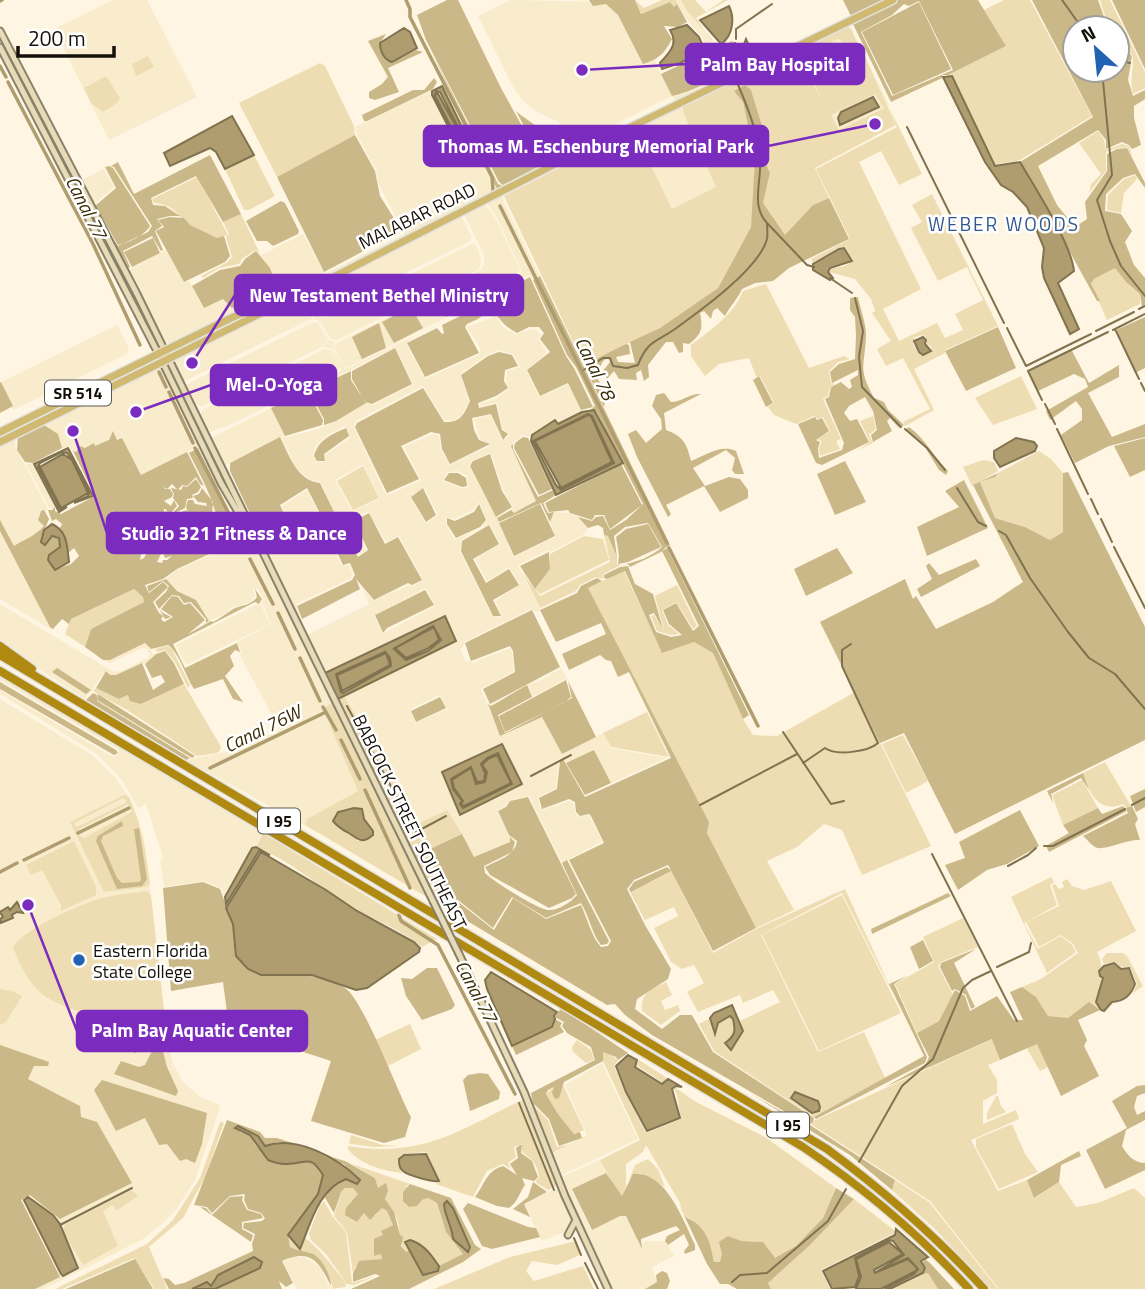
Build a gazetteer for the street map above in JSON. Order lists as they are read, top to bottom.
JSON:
{
  "streets": {
    "highway": ["I 95"],
    "main road": ["MALABAR ROAD", "SR 514", "BABCOCK STREET SOUTHEAST"]
  },
  "crossings": [
    ["MALABAR ROAD", "BABCOCK STREET SOUTHEAST"]
  ],
  "districts": ["WEBER WOODS"],
  "water": ["Canal 77", "Canal 78", "Canal 76W"],
  "places": [
    "Palm Bay Hospital",
    "Thomas M. Eschenburg Memorial Park",
    "New Testament Bethel Ministry",
    "Mel-O-Yoga",
    "Studio 321 Fitness & Dance",
    "Palm Bay Aquatic Center",
    "Eastern Florida State College"
  ],
  "scale_bar": "200 m",
  "north": "top left"
}
